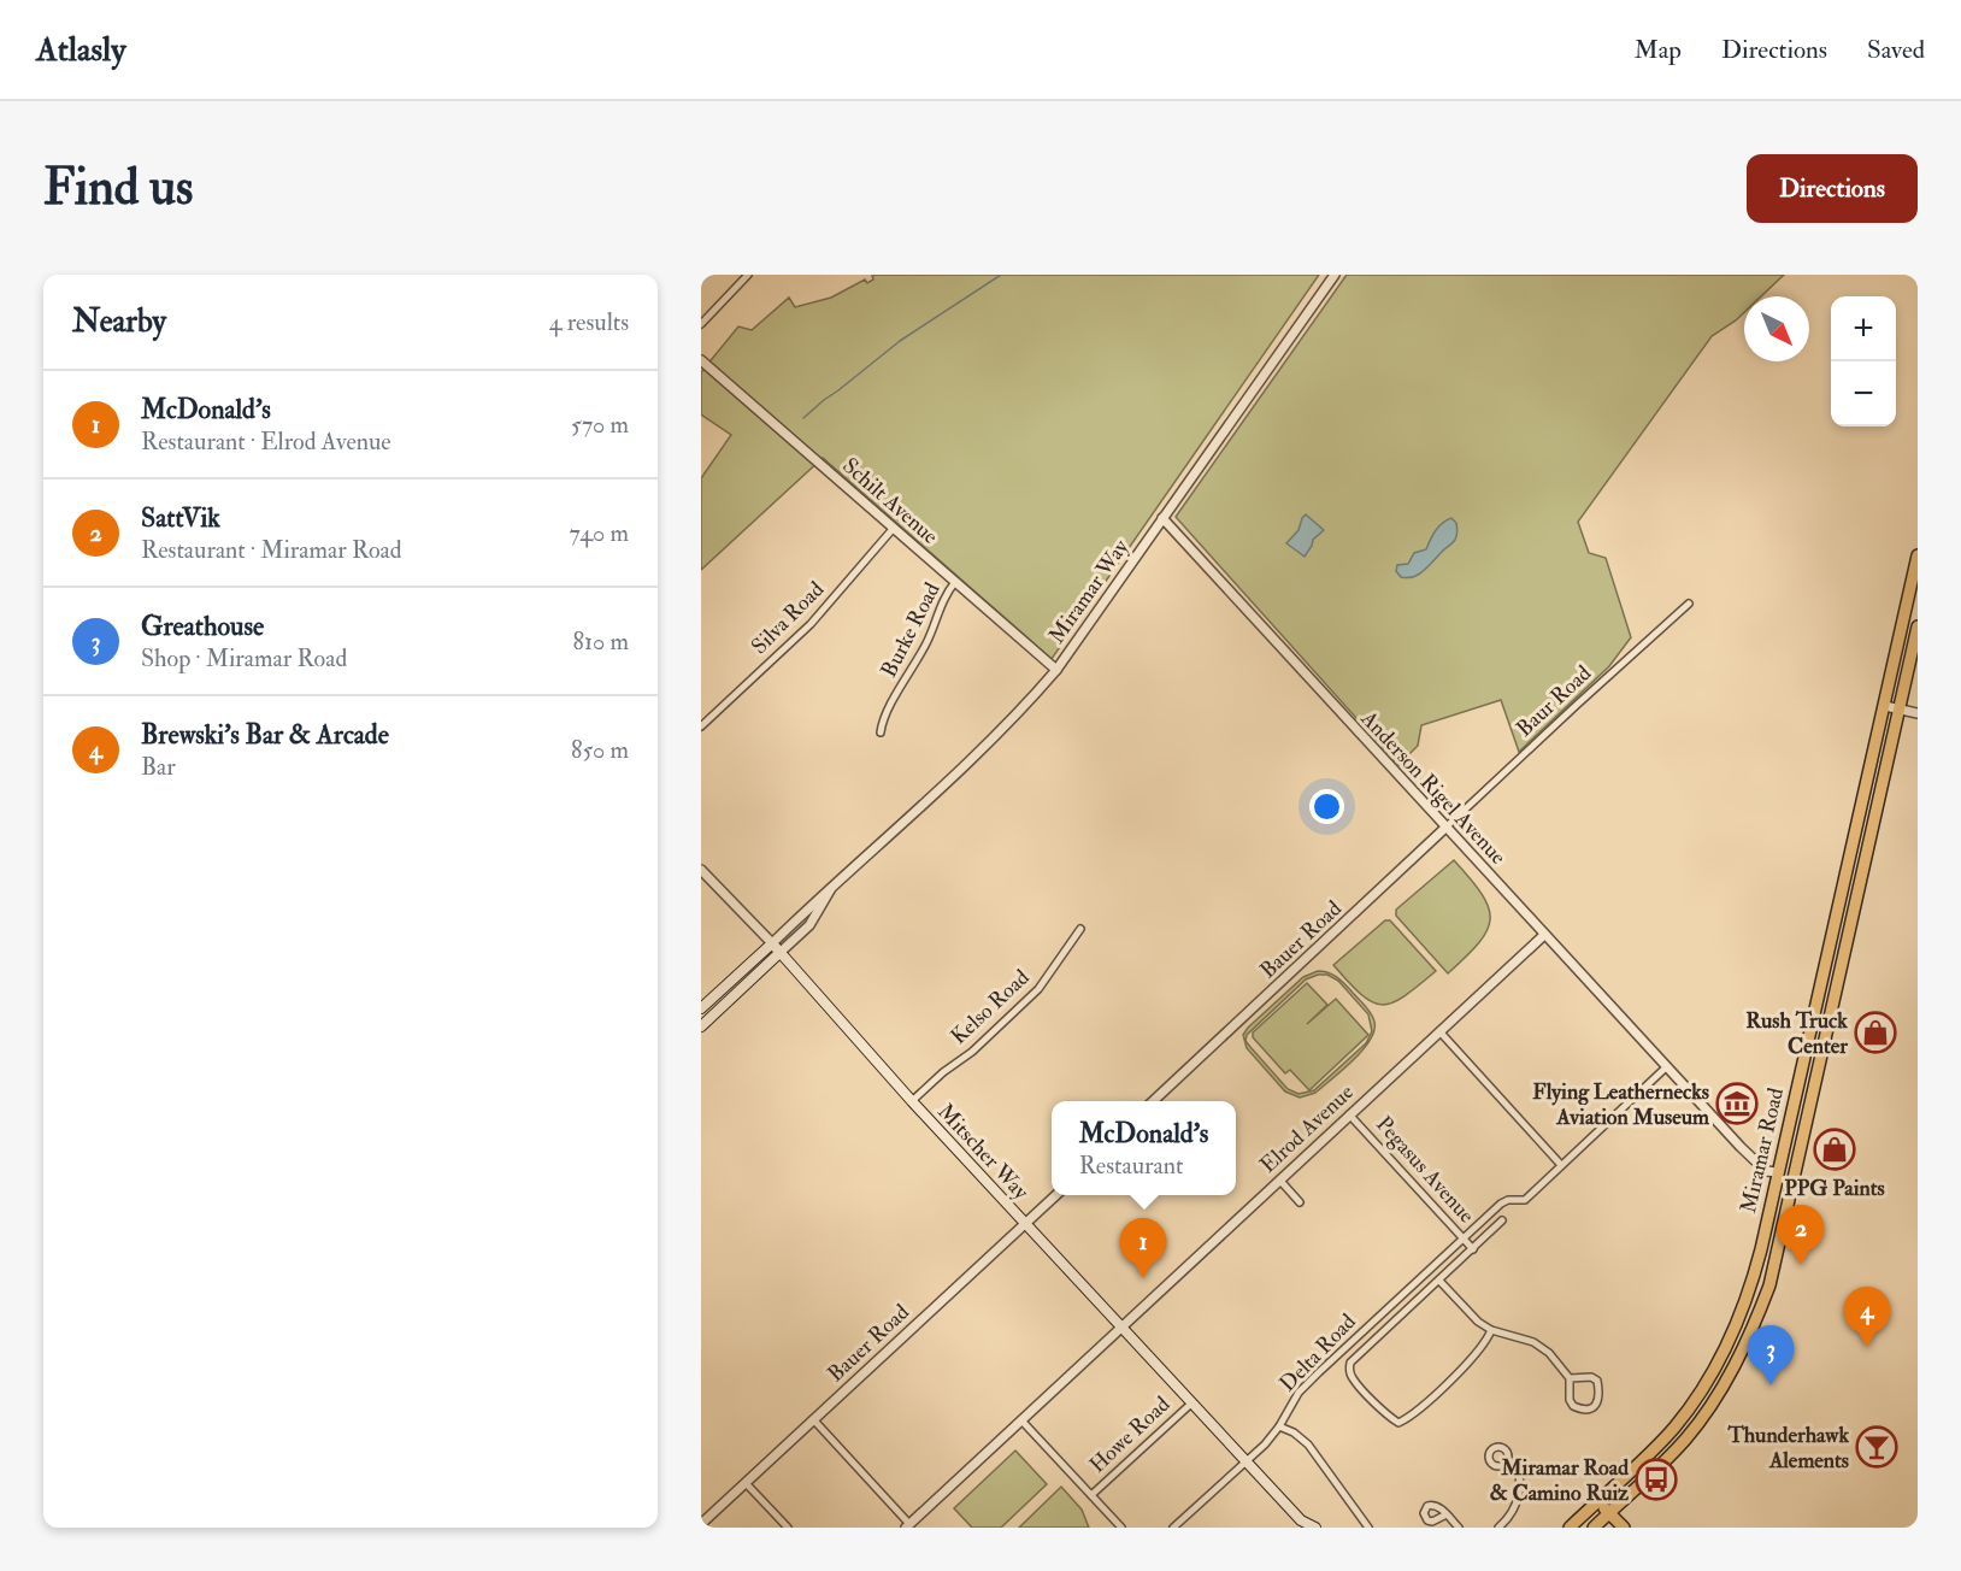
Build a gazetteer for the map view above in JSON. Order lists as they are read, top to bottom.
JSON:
{
  "streets": {
    "main road": ["Miramar Way", "Miramar Road", "Mitscher Way"],
    "street": [
      "Schilt Avenue",
      "Silva Road",
      "Burke Road",
      "Baur Road",
      "Anderson Rigel Avenue",
      "Bauer Road",
      "Kelso Road",
      "Elrod Avenue",
      "Pegasus Avenue",
      "Delta Road",
      "Howe Road"
    ]
  },
  "crossings": [
    ["Schilt Avenue", "Miramar Way"],
    ["Schilt Avenue", "Silva Road"],
    ["Schilt Avenue", "Burke Road"],
    ["Miramar Way", "Anderson Rigel Avenue"],
    ["Miramar Way", "Mitscher Way"],
    ["Baur Road", "Anderson Rigel Avenue"],
    ["Baur Road", "Bauer Road"],
    ["Anderson Rigel Avenue", "Bauer Road"],
    ["Anderson Rigel Avenue", "Elrod Avenue"],
    ["Anderson Rigel Avenue", "Miramar Road"],
    ["Bauer Road", "Mitscher Way"],
    ["Kelso Road", "Mitscher Way"],
    ["Elrod Avenue", "Mitscher Way"],
    ["Elrod Avenue", "Pegasus Avenue"],
    ["Mitscher Way", "Delta Road"],
    ["Mitscher Way", "Howe Road"],
    ["Pegasus Avenue", "Delta Road"]
  ],
  "places": {
    "shop": ["Rush Truck Center", "PPG Paints"],
    "museum": ["Flying Leathernecks Aviation Museum"],
    "bar": ["Thunderhawk Alements"],
    "bus stop": ["Miramar Road & Camino Ruiz"]
  },
  "north": "bottom right",
  "page": {
    "header": "Atlasly",
    "nav": ["Map", "Directions", "Saved"],
    "buttons": "Directions",
    "title": "Find us",
    "heading": ["Nearby", "4 results"],
    "map_buttons": ["+", "−"],
    "list": [
      {
        "mark": "1",
        "name": "McDonald's",
        "note": "Restaurant · Elrod Avenue",
        "value": "570 m"
      },
      {
        "mark": "2",
        "name": "SattVik",
        "note": "Restaurant · Miramar Road",
        "value": "740 m"
      },
      {
        "mark": "3",
        "name": "Greathouse",
        "note": "Shop · Miramar Road",
        "value": "810 m"
      },
      {
        "mark": "4",
        "name": "Brewski's Bar & Arcade",
        "note": "Bar",
        "value": "850 m"
      }
    ],
    "popup": ["McDonald's", "Restaurant"],
    "pins": [
      "2",
      "1",
      "4",
      "3"
    ]
  }
}
